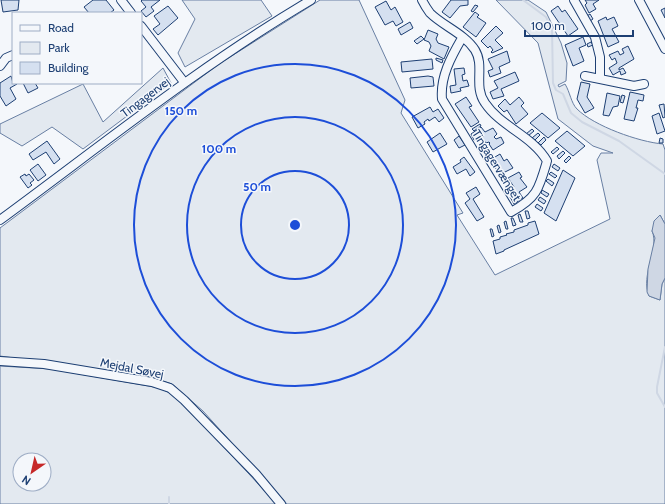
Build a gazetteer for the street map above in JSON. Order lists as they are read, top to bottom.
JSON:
{
  "streets": {
    "street": ["Tingagervej", "Tingagervænget", "Mejdal Søvej"]
  },
  "legend": ["Road", "Park", "Building"],
  "scale_bar": "100 m",
  "north": "bottom left",
  "rings": ["150 m", "100 m", "50 m"]
}
